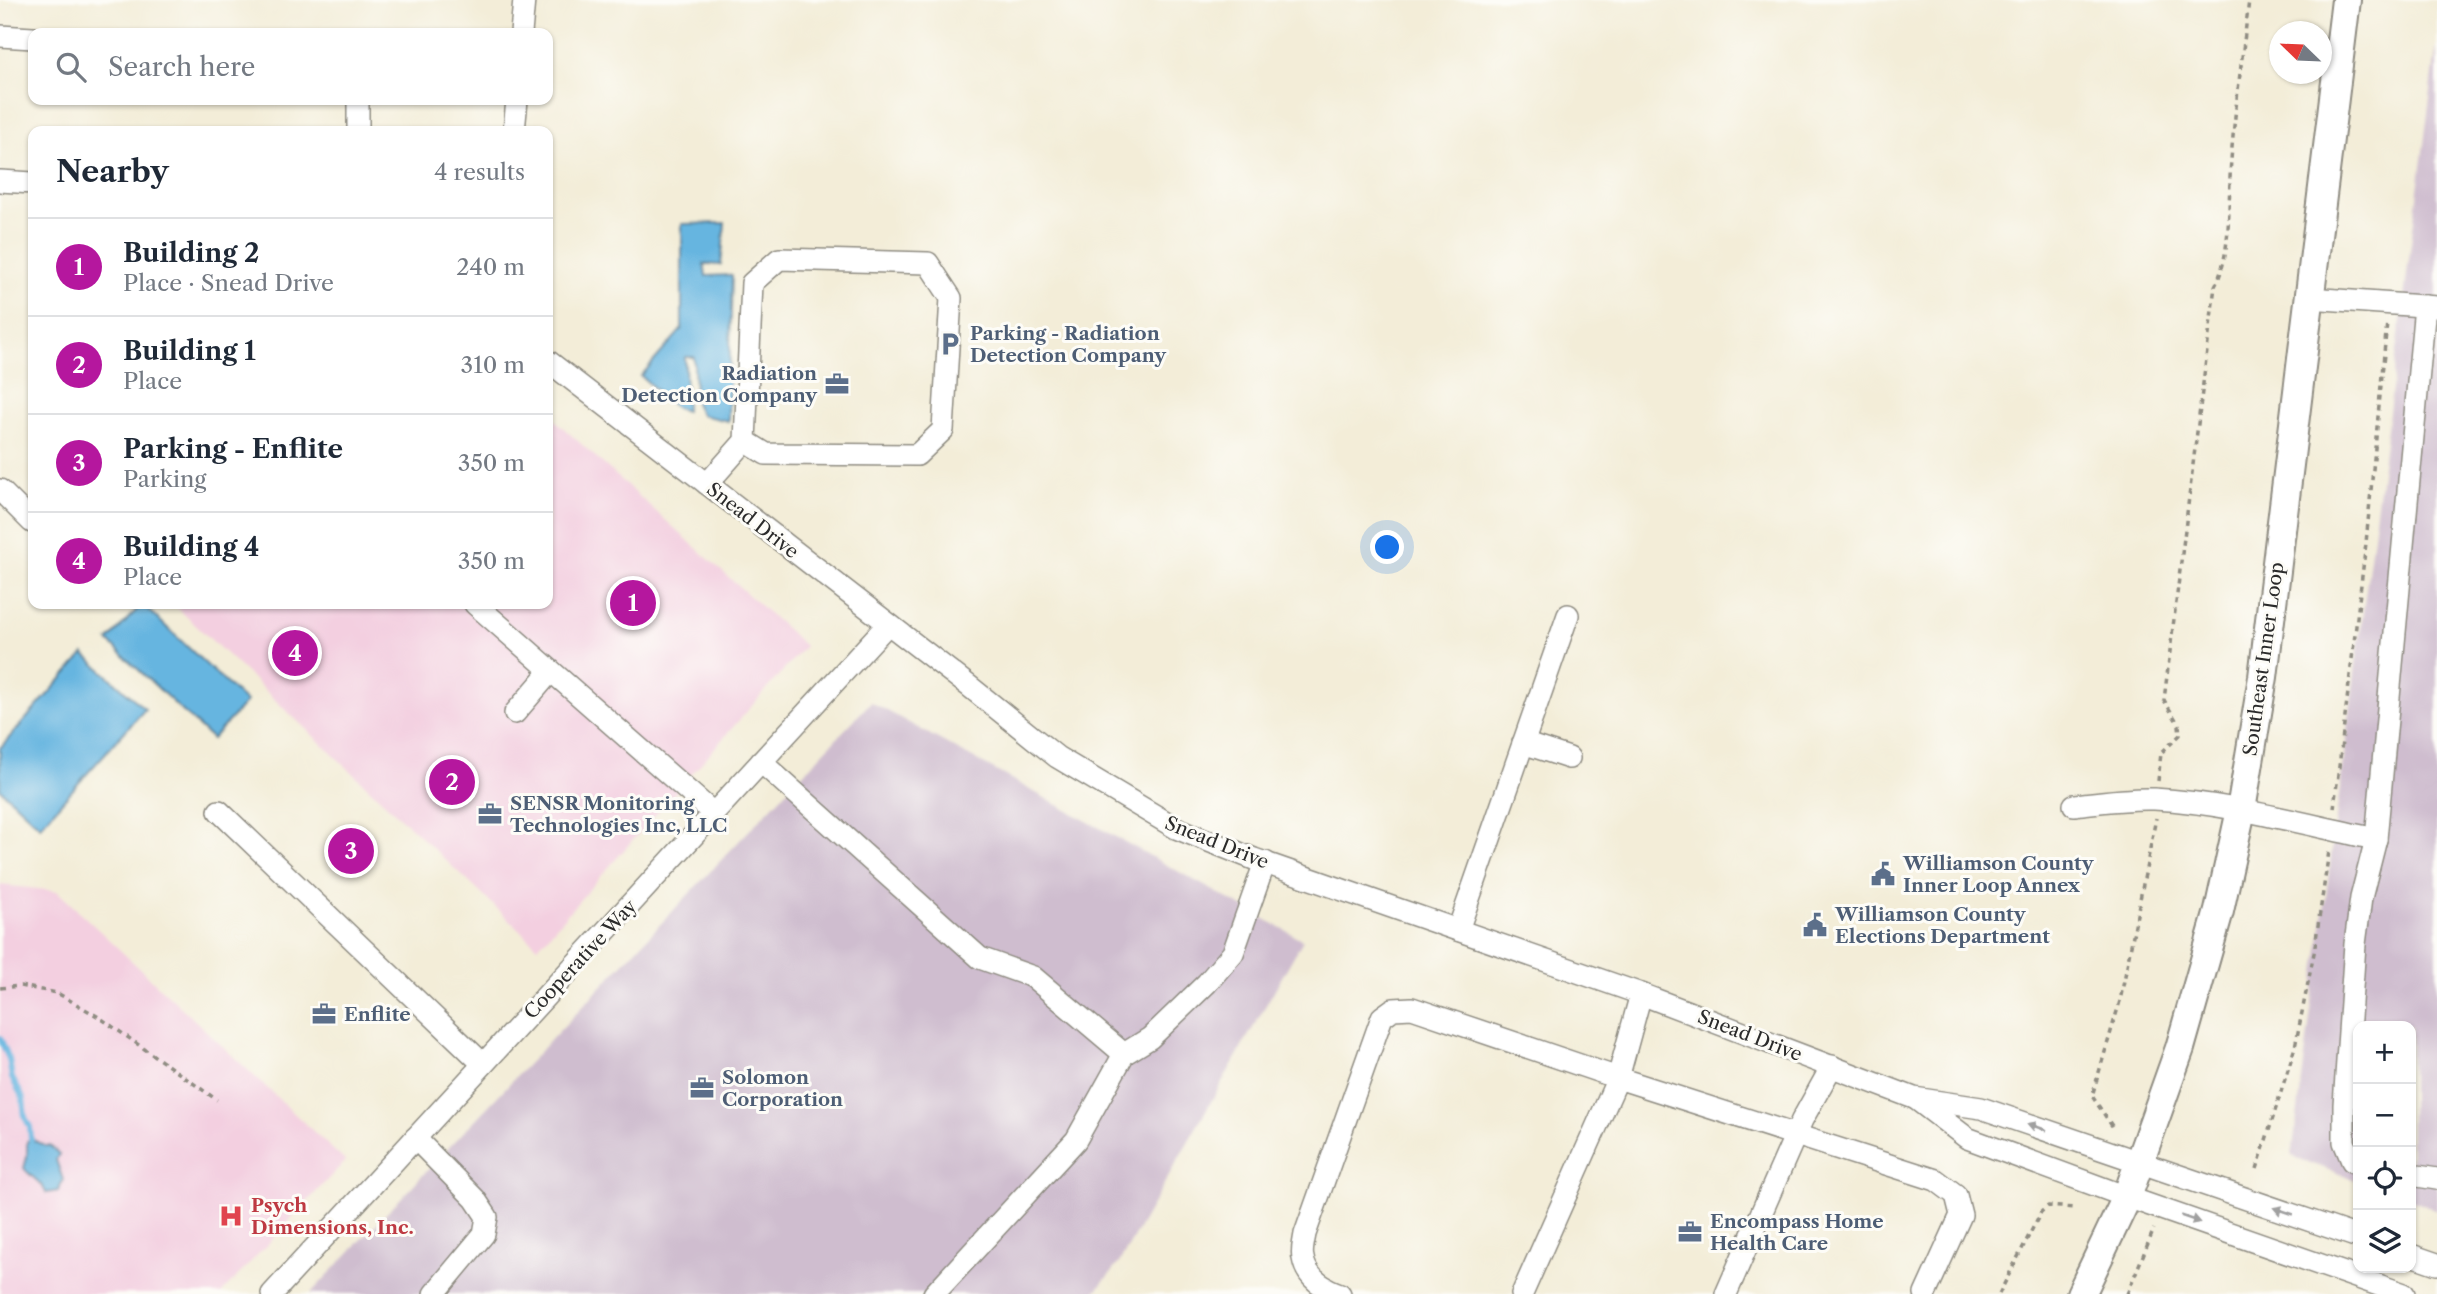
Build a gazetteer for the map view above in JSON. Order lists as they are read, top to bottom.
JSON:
{
  "streets": {
    "main road": ["Southeast Inner Loop"],
    "street": ["Snead Drive", "Cooperative Way"]
  },
  "crossings": [
    ["Snead Drive", "Southeast Inner Loop"],
    ["Snead Drive", "Cooperative Way"]
  ],
  "places": {
    "parking": ["Parking - Radiation Detection Company"],
    "office": [
      "Radiation Detection Company",
      "SENSR Monitoring Technologies Inc, LLC",
      "Enflite",
      "Solomon Corporation",
      "Encompass Home Health Care"
    ],
    "public building": ["Williamson County Inner Loop Annex", "Williamson County Elections Department"],
    "hospital": ["Psych Dimensions, Inc."]
  },
  "north": "top left",
  "page": {
    "search": "Search here",
    "heading": ["Nearby", "4 results"],
    "list": [
      {
        "mark": "1",
        "name": "Building 2",
        "note": "Place · Snead Drive",
        "value": "240 m"
      },
      {
        "mark": "2",
        "name": "Building 1",
        "note": "Place",
        "value": "310 m"
      },
      {
        "mark": "3",
        "name": "Parking - Enflite",
        "note": "Parking",
        "value": "350 m"
      },
      {
        "mark": "4",
        "name": "Building 4",
        "note": "Place",
        "value": "350 m"
      }
    ],
    "pins": [
      "1",
      "4",
      "2",
      "3"
    ],
    "map_buttons": ["+", "−"]
  }
}
